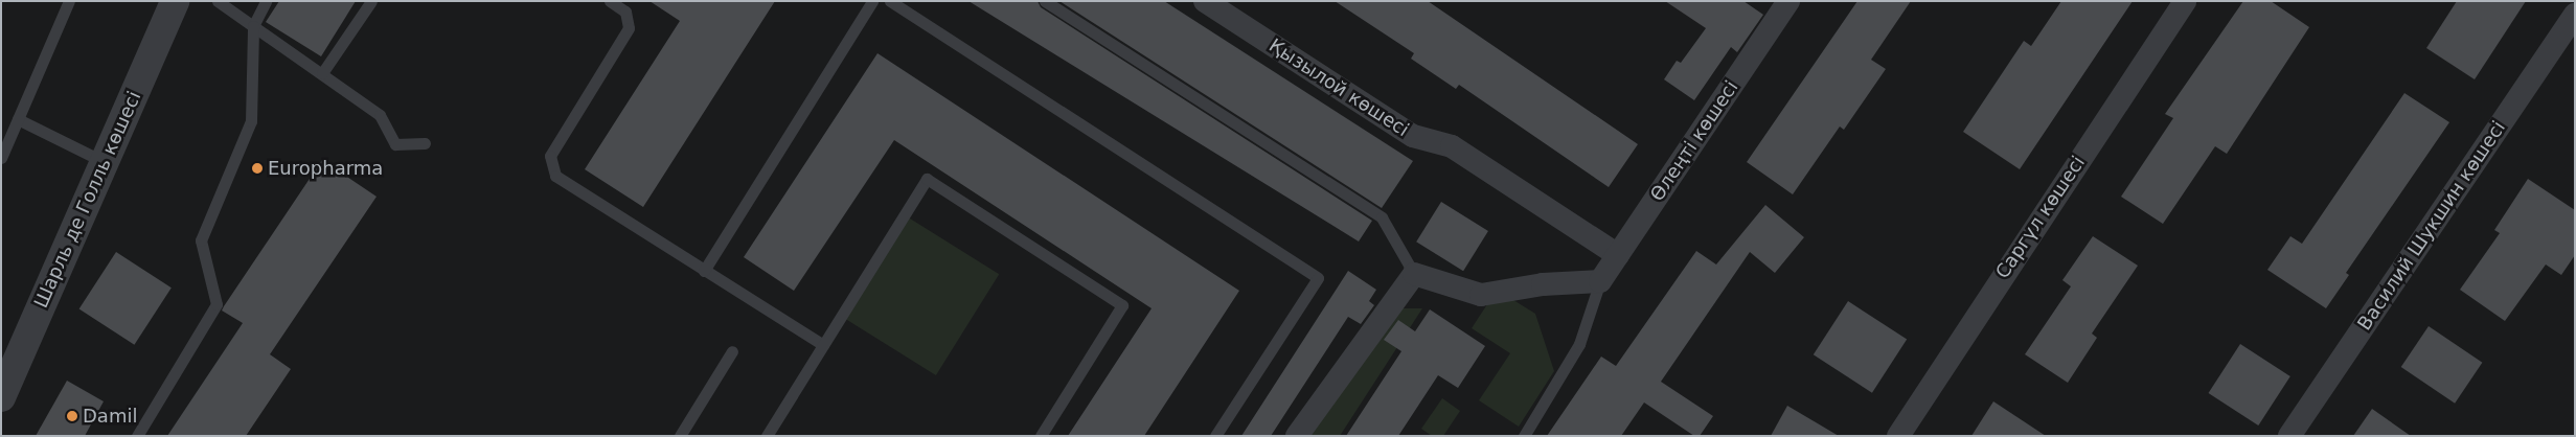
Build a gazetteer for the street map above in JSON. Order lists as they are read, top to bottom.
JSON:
{
  "streets": {
    "street": [
      "Қызылой көшесі",
      "Өлеңті көшесі",
      "Шарль де Голль көшесі",
      "Саргүл көшесі",
      "Василий Шукшин көшесі"
    ]
  },
  "crossings": [
    ["Қызылой көшесі", "Өлеңті көшесі"]
  ],
  "places": ["Europharma", "Damil"]
}
